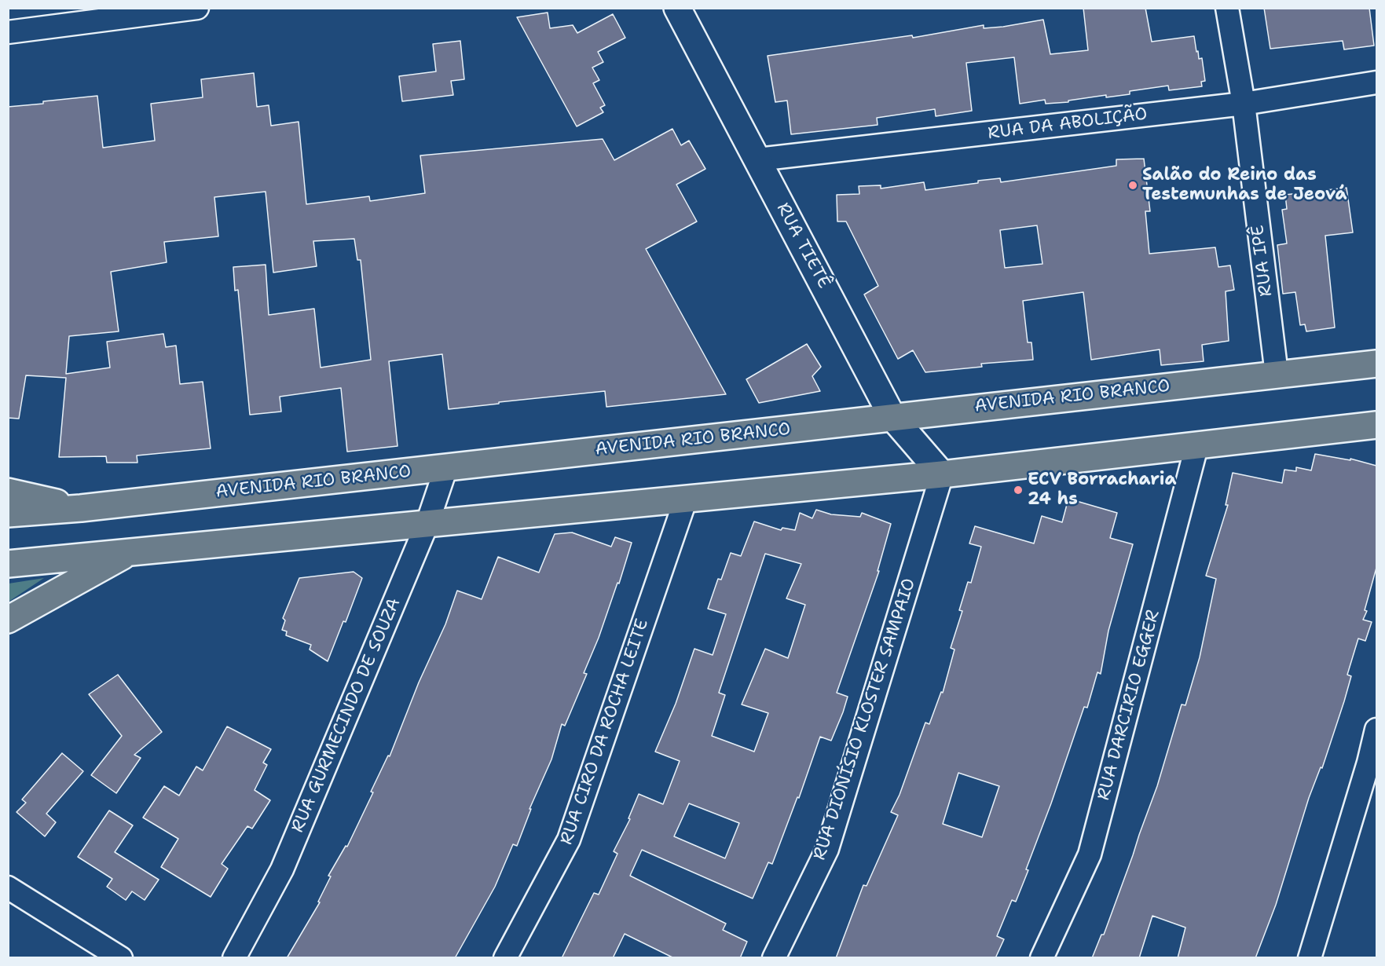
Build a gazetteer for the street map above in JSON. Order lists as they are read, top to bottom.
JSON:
{
  "streets": {
    "main road": ["AVENIDA RIO BRANCO"],
    "street": [
      "RUA DA ABOLIÇÃO",
      "RUA TIETÊ",
      "RUA IPÊ",
      "RUA DARCIRIO EGGER",
      "RUA GURMECINDO DE SOUZA",
      "RUA DIONÍSIO KLOSTER SAMPAIO",
      "RUA CIRO DA ROCHA LEITE"
    ]
  },
  "crossings": [
    ["RUA DA ABOLIÇÃO", "RUA TIETÊ"],
    ["RUA DA ABOLIÇÃO", "RUA IPÊ"],
    ["RUA TIETÊ", "AVENIDA RIO BRANCO"],
    ["RUA TIETÊ", "RUA DIONÍSIO KLOSTER SAMPAIO"],
    ["RUA IPÊ", "AVENIDA RIO BRANCO"],
    ["AVENIDA RIO BRANCO", "RUA GURMECINDO DE SOUZA"]
  ],
  "places": ["Salão do Reino das Testemunhas de Jeová", "ECV Borracharia 24 hs"]
}
